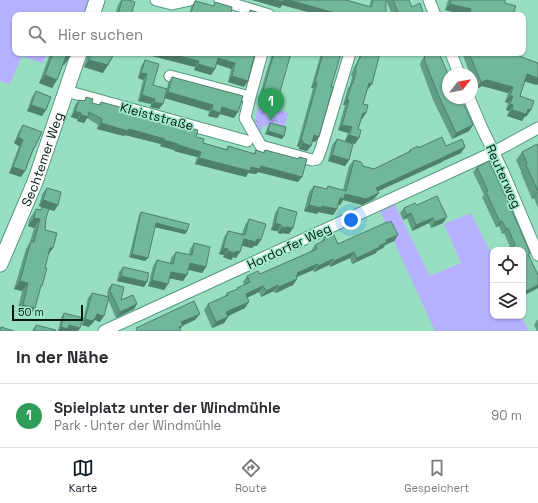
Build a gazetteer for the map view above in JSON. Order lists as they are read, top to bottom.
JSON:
{
  "streets": {
    "street": [
      "Kleiststraße",
      "Sechtemer Weg",
      "Reuterweg",
      "Hordorfer Weg"
    ]
  },
  "crossings": [
    ["Kleiststraße", "Sechtemer Weg"],
    ["Reuterweg", "Hordorfer Weg"]
  ],
  "scale_bar": "50 m",
  "north": "top right",
  "page": {
    "search": "Hier suchen",
    "pins": "1",
    "scale": "50 m",
    "heading": "In der Nähe",
    "list": [
      {
        "mark": "1",
        "name": "Spielplatz unter der Windmühle",
        "note": "Park · Unter der Windmühle",
        "value": "90 m"
      }
    ],
    "nav": ["Karte", "Route", "Gespeichert"]
  }
}
